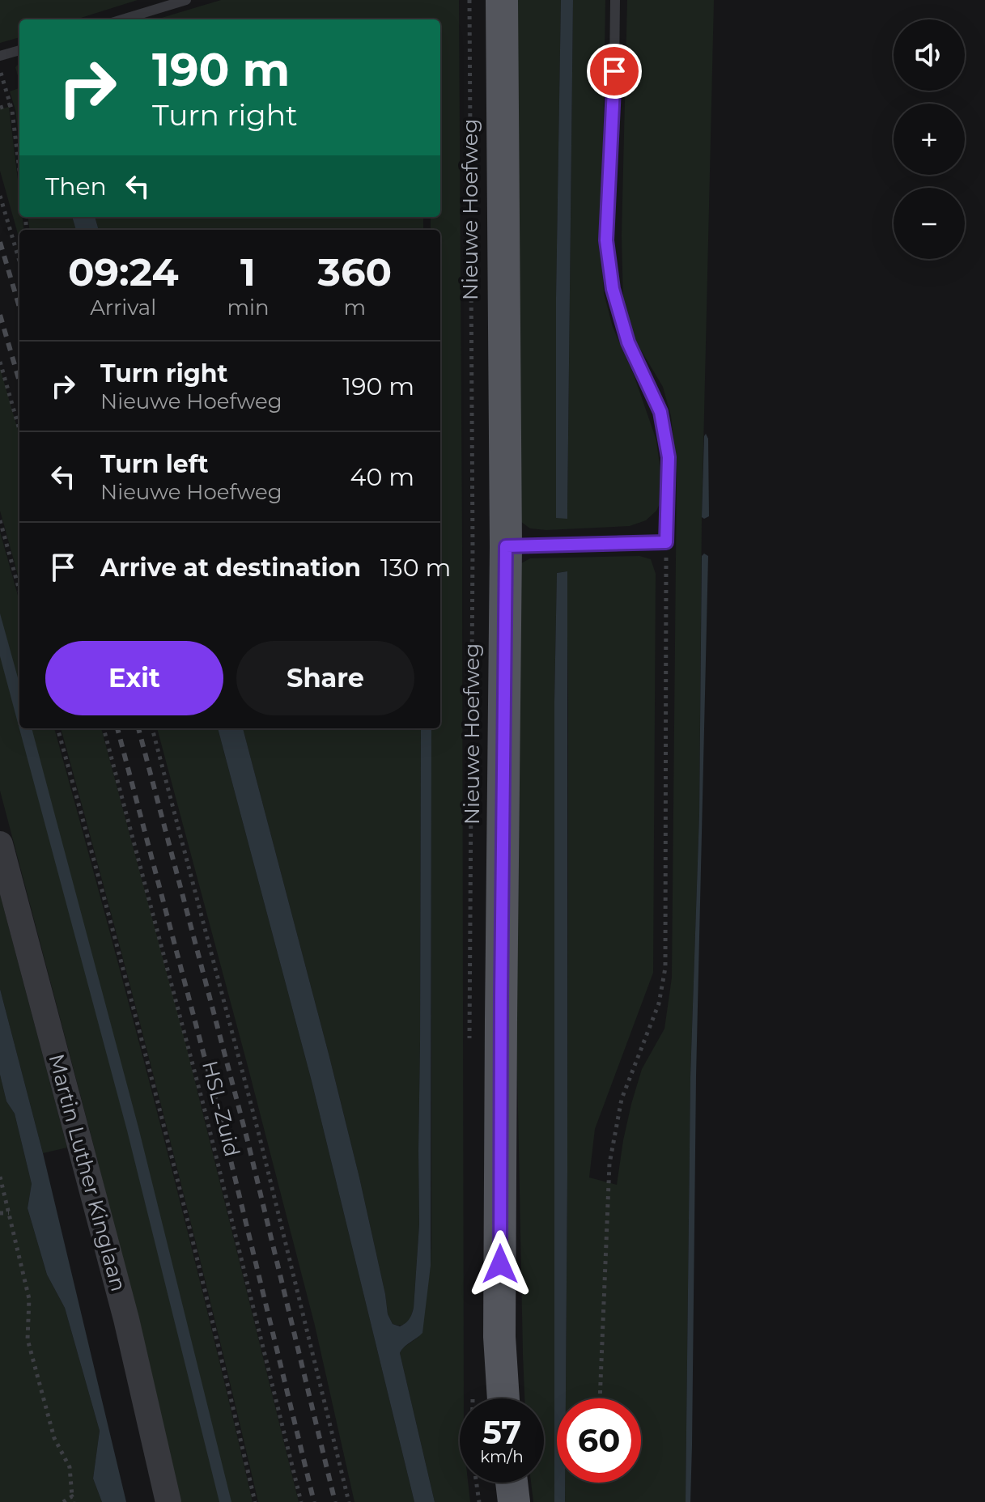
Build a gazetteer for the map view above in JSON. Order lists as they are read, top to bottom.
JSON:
{
  "streets": {
    "main road": ["Nieuwe Hoefweg"],
    "street": ["Martin Luther Kinglaan"],
    "path": ["HSL-Zuid"]
  },
  "page": {
    "map_buttons": ["+", "−"],
    "turn": ["190 m", "Turn right"],
    "then": "Then",
    "eta": [
      "09:24",
      "Arrival",
      "1",
      "min",
      "360",
      "m"
    ],
    "list": [
      {
        "name": "Turn right",
        "note": "Nieuwe Hoefweg",
        "value": "190 m"
      },
      {
        "name": "Turn left",
        "note": "Nieuwe Hoefweg",
        "value": "40 m"
      },
      {
        "name": "Arrive at destination",
        "value": "130 m"
      }
    ],
    "buttons": ["Exit", "Share"],
    "speed": "57 km/h",
    "limit": "60"
  }
}
